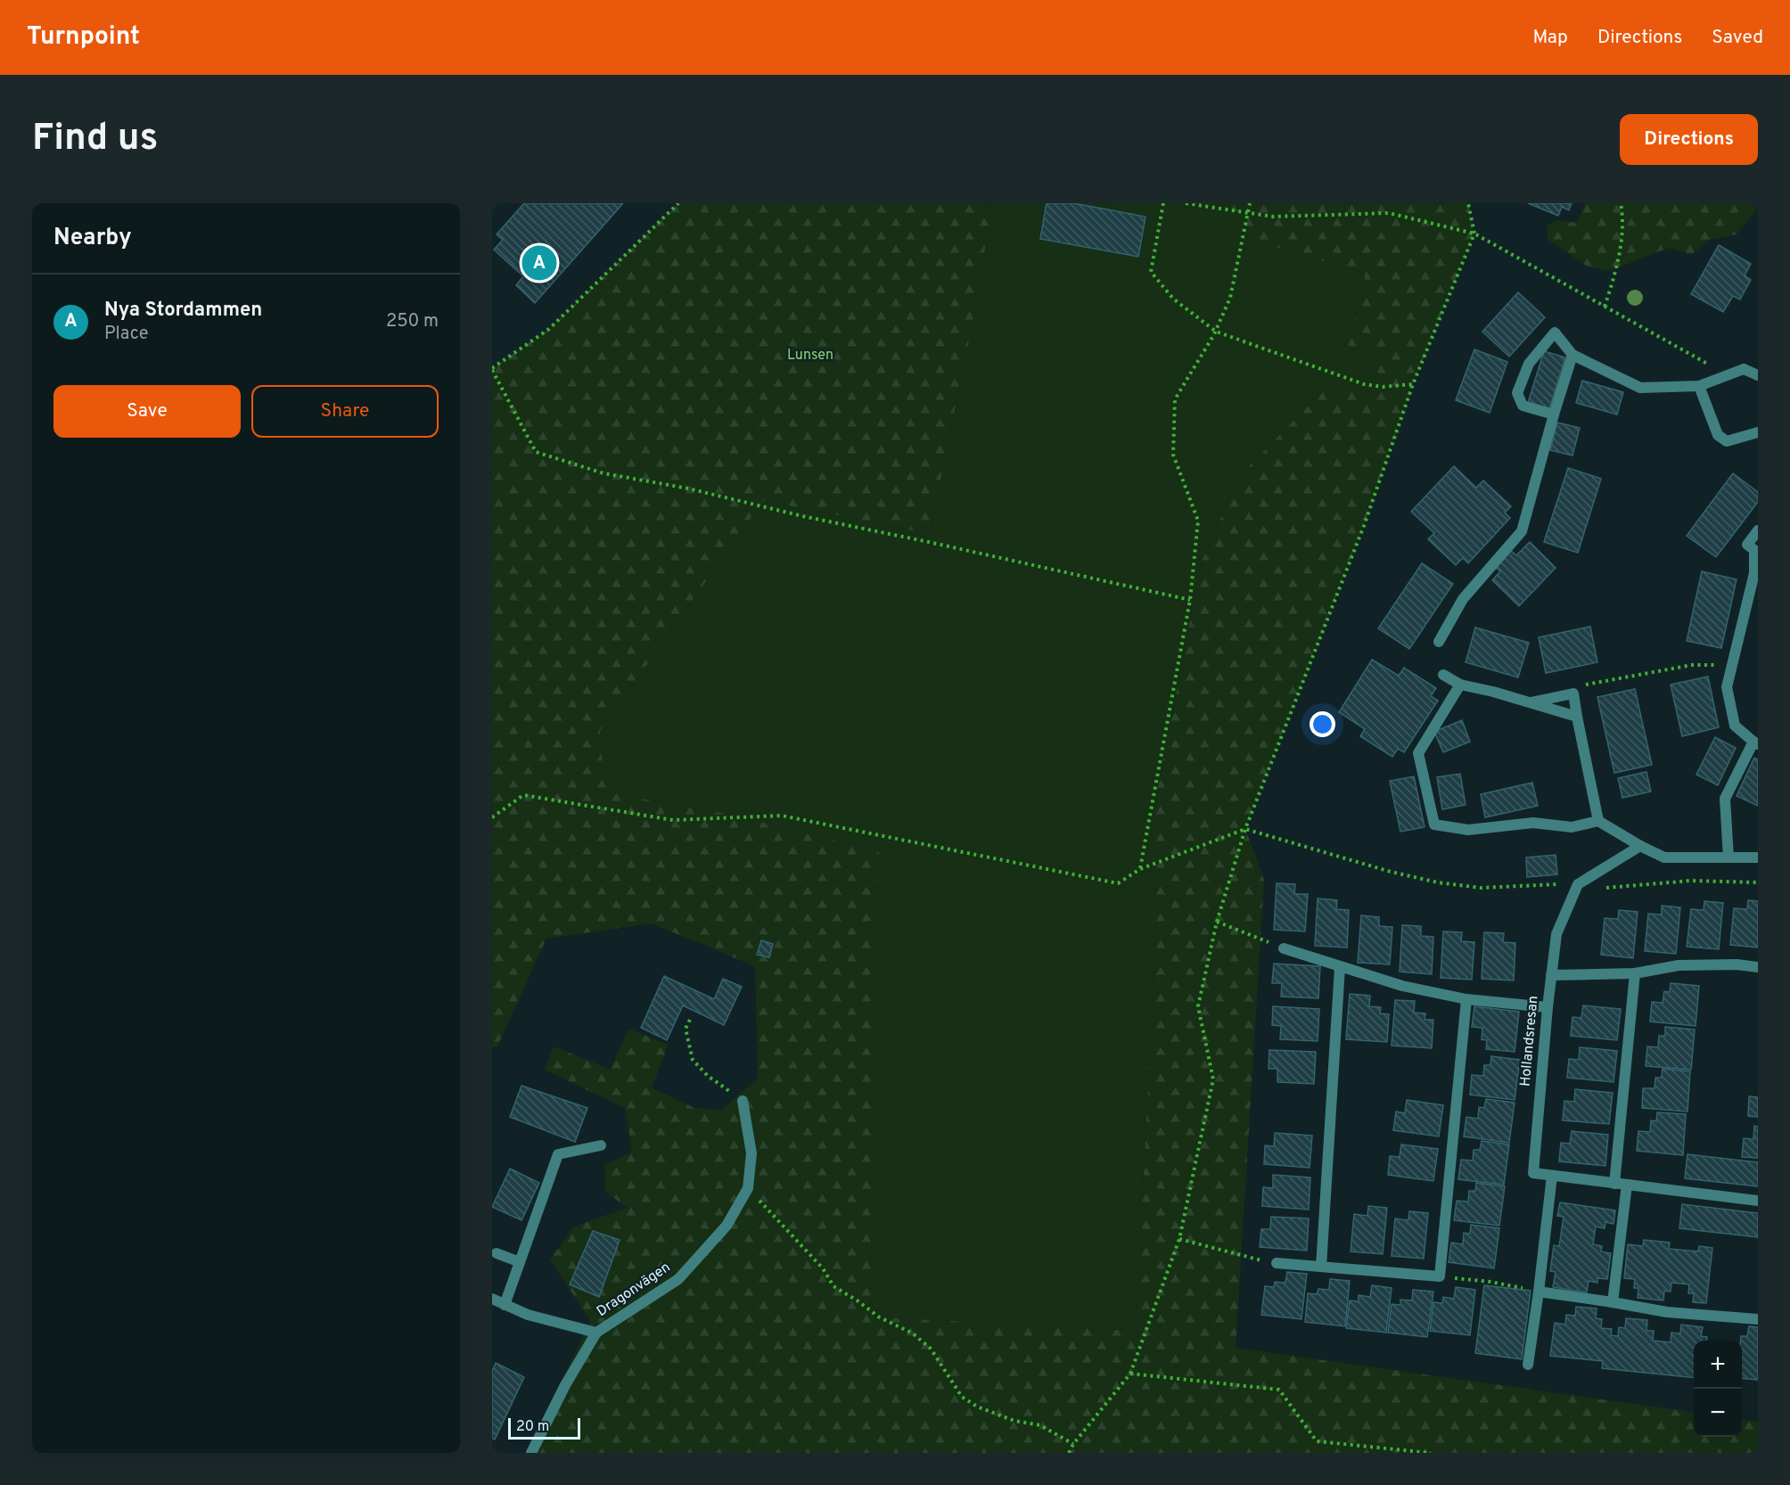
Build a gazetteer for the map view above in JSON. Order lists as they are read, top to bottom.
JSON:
{
  "streets": {
    "street": ["Hollandsresan", "Dragonvägen"]
  },
  "parks": ["Lunsen"],
  "scale_bar": "20 m",
  "page": {
    "header": "Turnpoint",
    "nav": ["Map", "Directions", "Saved"],
    "buttons": [
      "Directions",
      ["Save", "Share"]
    ],
    "title": "Find us",
    "heading": "Nearby",
    "pins": "A",
    "list": [
      {
        "mark": "A",
        "name": "Nya Stordammen",
        "note": "Place",
        "value": "250 m"
      }
    ],
    "map_buttons": ["+", "−"],
    "scale": "20 m"
  }
}
